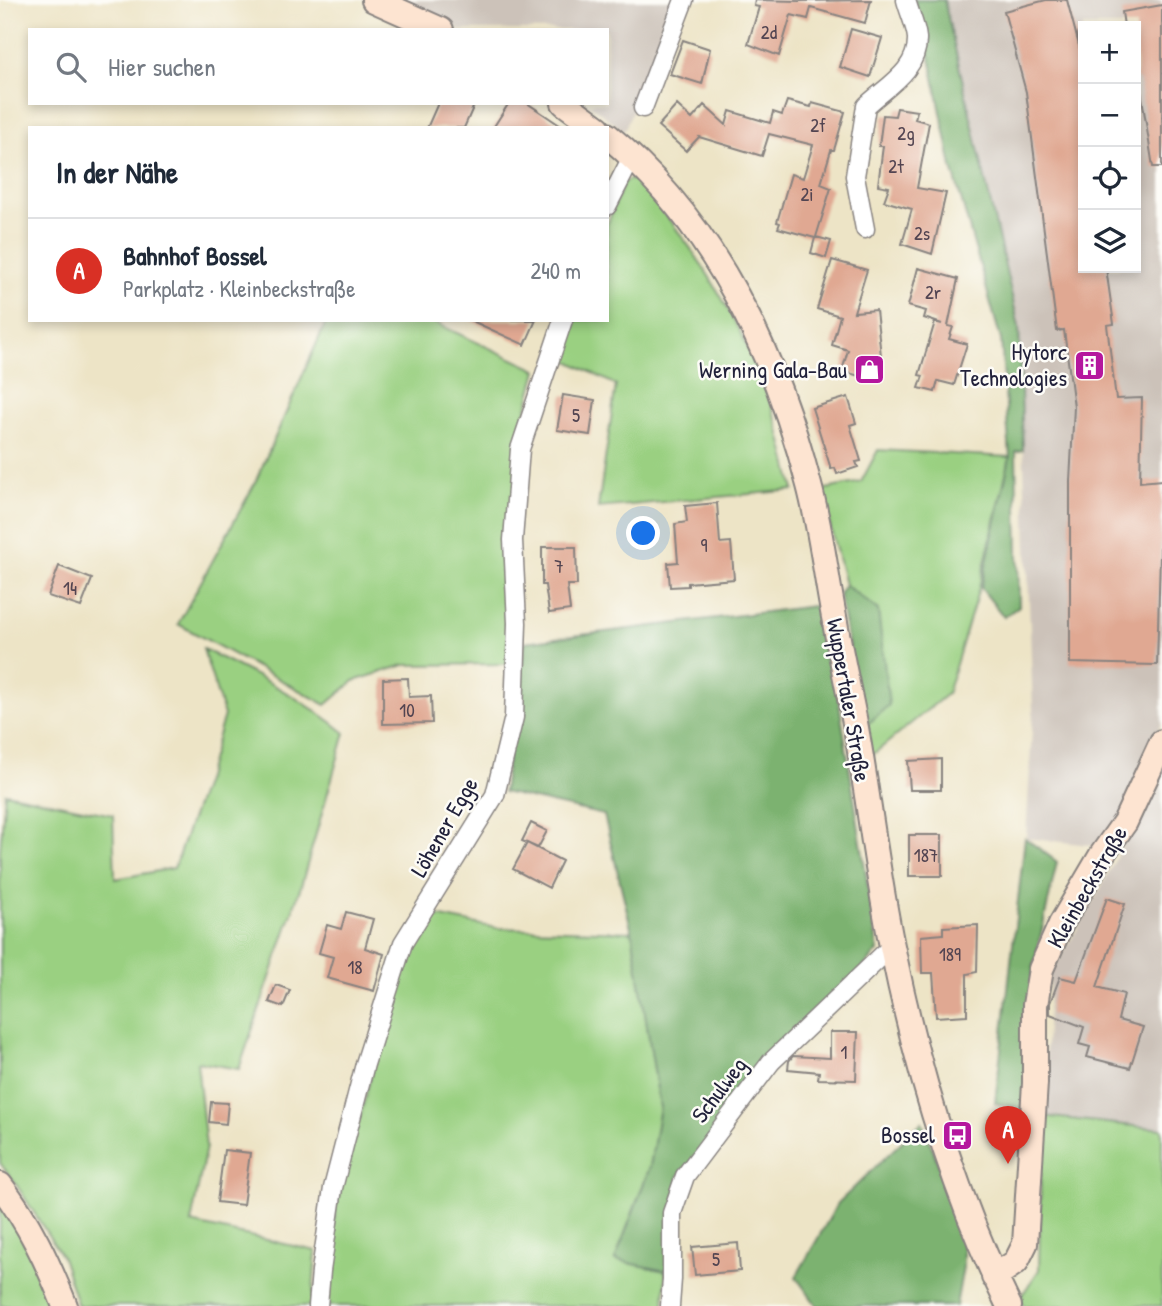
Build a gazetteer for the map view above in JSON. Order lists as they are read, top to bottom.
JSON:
{
  "streets": {
    "main road": ["Wuppertaler Straße", "Kleinbeckstraße"],
    "street": ["Löhener Egge", "Schulweg"]
  },
  "crossings": [
    ["Wuppertaler Straße", "Kleinbeckstraße"],
    ["Wuppertaler Straße", "Schulweg"]
  ],
  "places": {
    "building": ["Hytorc Technologies"],
    "shop": ["Werning Gala-Bau"],
    "bus stop": ["Bossel"]
  },
  "house_numbers": [
    "2d",
    "2f",
    "2g",
    "2t",
    "2i",
    "2s",
    "2r",
    "5",
    "9",
    "7",
    "14",
    "10",
    "187",
    "189",
    "18",
    "1",
    "5"
  ],
  "page": {
    "map_buttons": ["+", "−"],
    "search": "Hier suchen",
    "heading": "In der Nähe",
    "list": [
      {
        "mark": "A",
        "name": "Bahnhof Bossel",
        "note": "Parkplatz · Kleinbeckstraße",
        "value": "240 m"
      }
    ],
    "pins": "A"
  }
}
